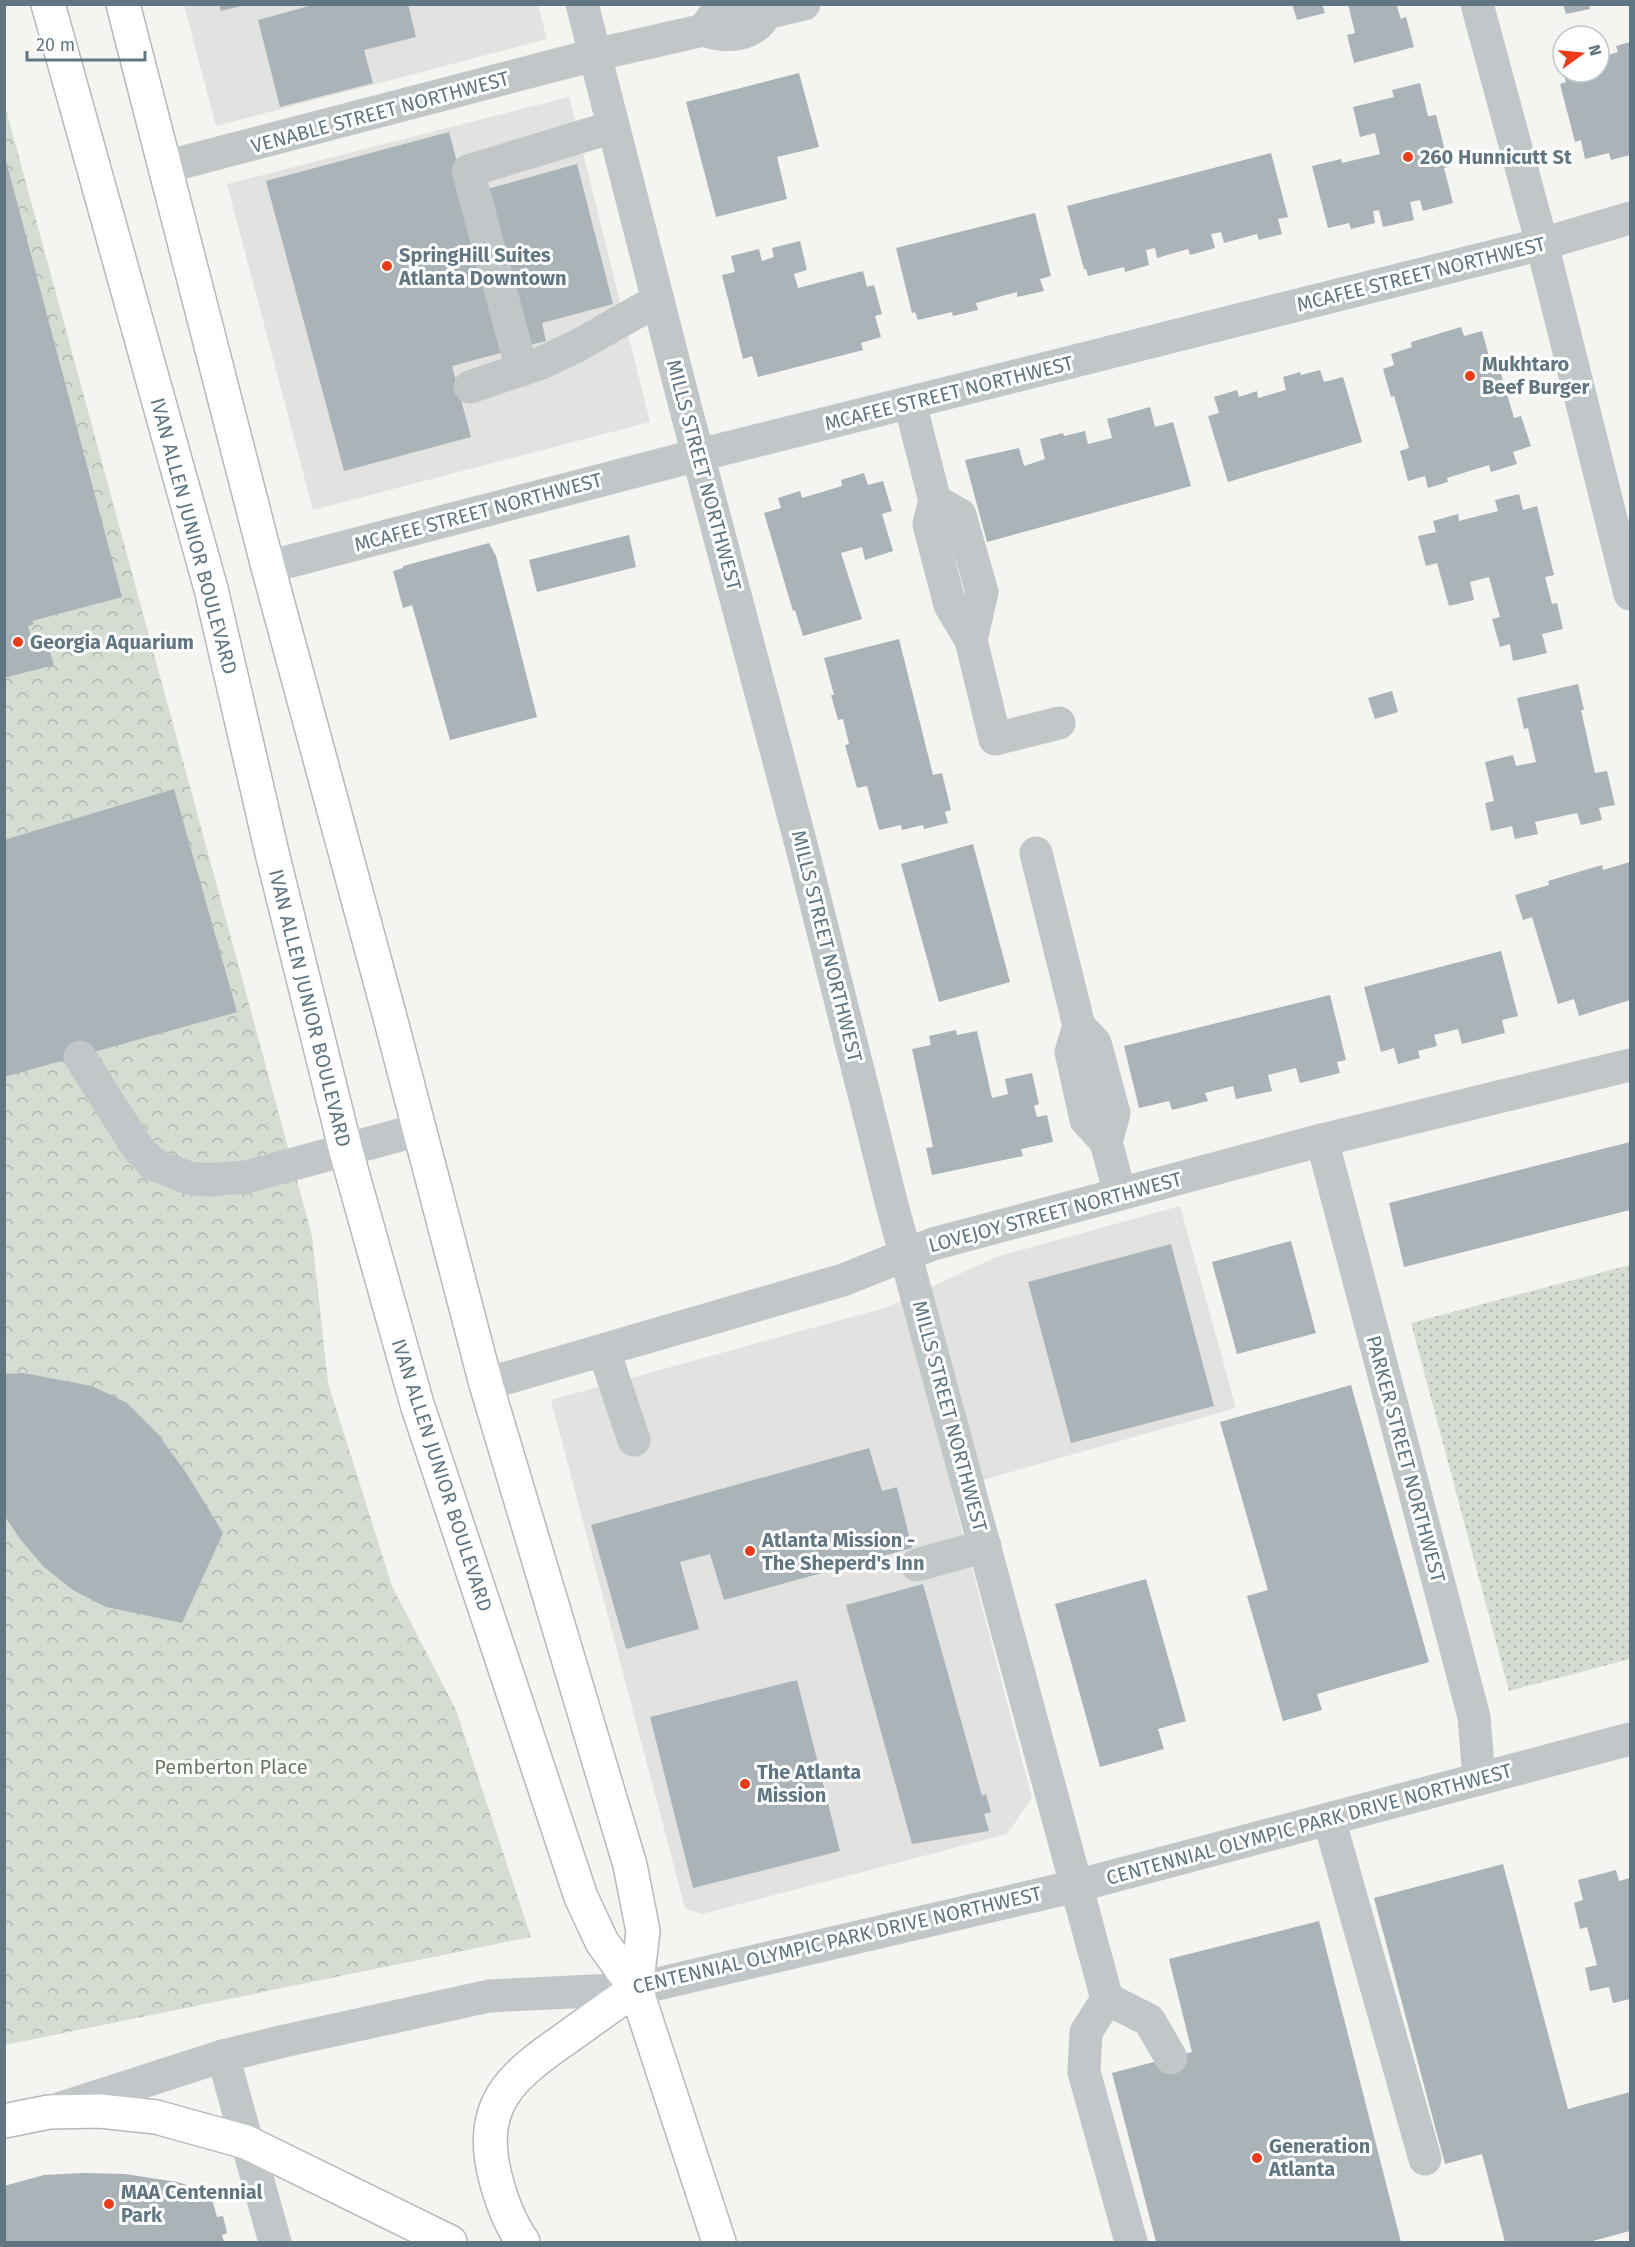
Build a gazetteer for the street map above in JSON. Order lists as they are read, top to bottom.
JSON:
{
  "streets": {
    "main road": ["IVAN ALLEN JUNIOR BOULEVARD", "CENTENNIAL OLYMPIC PARK DRIVE NORTHWEST"],
    "street": [
      "VENABLE STREET NORTHWEST",
      "MCAFEE STREET NORTHWEST",
      "MILLS STREET NORTHWEST",
      "LOVEJOY STREET NORTHWEST",
      "PARKER STREET NORTHWEST"
    ]
  },
  "crossings": [
    ["VENABLE STREET NORTHWEST", "MILLS STREET NORTHWEST"],
    ["VENABLE STREET NORTHWEST", "IVAN ALLEN JUNIOR BOULEVARD"],
    ["MCAFEE STREET NORTHWEST", "MILLS STREET NORTHWEST"],
    ["MCAFEE STREET NORTHWEST", "IVAN ALLEN JUNIOR BOULEVARD"],
    ["MILLS STREET NORTHWEST", "LOVEJOY STREET NORTHWEST"],
    ["MILLS STREET NORTHWEST", "CENTENNIAL OLYMPIC PARK DRIVE NORTHWEST"],
    ["IVAN ALLEN JUNIOR BOULEVARD", "LOVEJOY STREET NORTHWEST"],
    ["IVAN ALLEN JUNIOR BOULEVARD", "CENTENNIAL OLYMPIC PARK DRIVE NORTHWEST"],
    ["LOVEJOY STREET NORTHWEST", "PARKER STREET NORTHWEST"],
    ["PARKER STREET NORTHWEST", "CENTENNIAL OLYMPIC PARK DRIVE NORTHWEST"]
  ],
  "parks": ["Pemberton Place"],
  "places": [
    "260 Hunnicutt St",
    "SpringHill Suites Atlanta Downtown",
    "Mukhtaro Beef Burger",
    "Georgia Aquarium",
    "Atlanta Mission - The Sheperd's Inn",
    "The Atlanta Mission",
    "Generation Atlanta",
    "MAA Centennial Park"
  ],
  "scale_bar": "20 m",
  "north": "right"
}
